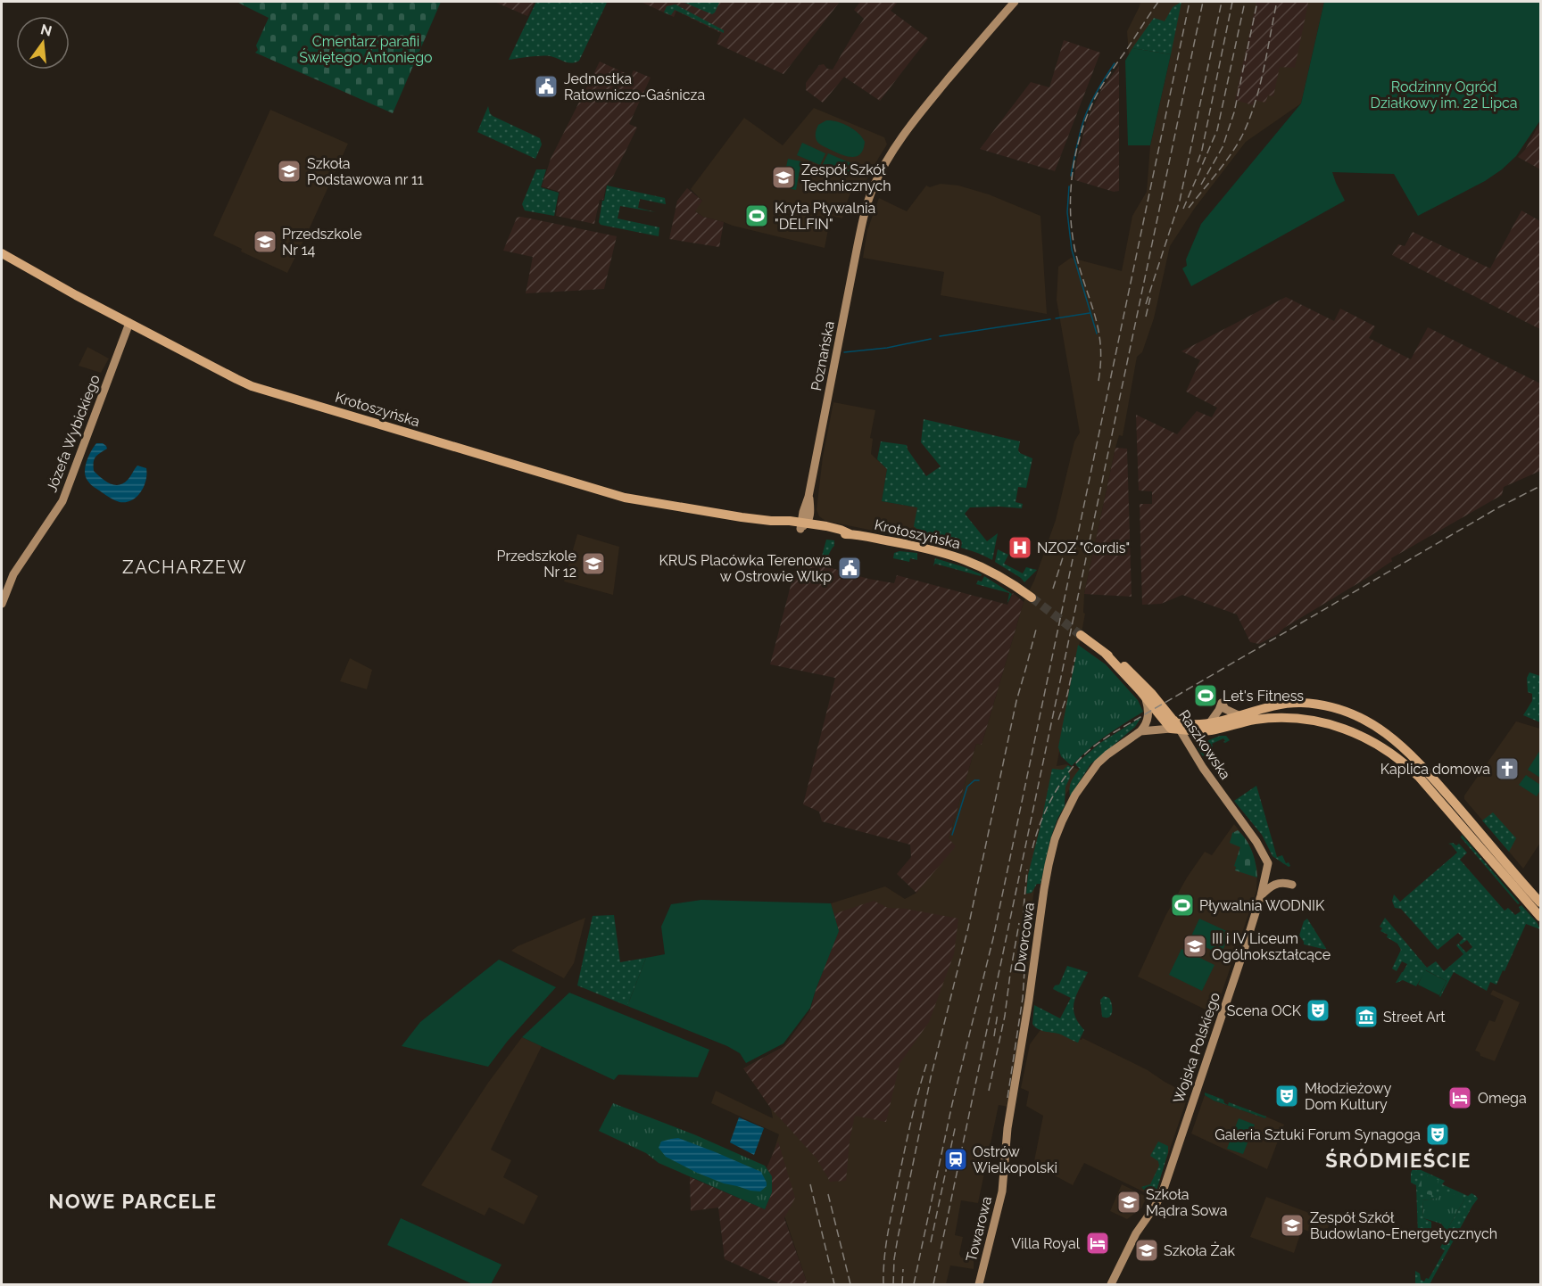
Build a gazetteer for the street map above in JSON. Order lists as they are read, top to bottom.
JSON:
{
  "streets": {
    "main road": [
      "Poznańska",
      "Krotoszyńska",
      "Józefa Wybickiego",
      "Raszkowska",
      "Dworcowa",
      "Wojska Polskiego",
      "Towarowa"
    ]
  },
  "crossings": [
    ["Poznańska", "Krotoszyńska"],
    ["Krotoszyńska", "Józefa Wybickiego"],
    ["Raszkowska", "Wojska Polskiego"],
    ["Dworcowa", "Towarowa"]
  ],
  "districts": ["ZACHARZEW", "ŚRÓDMIEŚCIE", "NOWE PARCELE"],
  "parks": ["Cmentarz parafii Świętego Antoniego", "Rodzinny Ogród Działkowy im. 22 Lipca"],
  "places": {
    "public building": ["Jednostka Ratowniczo-Gaśnicza", "KRUS Placówka Terenowa w Ostrowie Wlkp"],
    "school or university": [
      "Szkoła Podstawowa nr 11",
      "Zespół Szkół Technicznych",
      "Przedszkole Nr 14",
      "Przedszkole Nr 12",
      "III i IV Liceum Ogólnokształcące",
      "Szkoła Mądra Sowa",
      "Zespół Szkół Budowlano-Energetycznych",
      "Szkoła Żak"
    ],
    "sports": ["Kryta Pływalnia \"DELFIN\"", "Let's Fitness", "Pływalnia WODNIK"],
    "hospital": ["NZOZ \"Cordis\""],
    "church": ["Kaplica domowa"],
    "theatre": ["Scena OCK", "Młodzieżowy Dom Kultury", "Galeria Sztuki Forum Synagoga"],
    "museum": ["Street Art"],
    "hotel": ["Omega", "Villa Royal"],
    "station": ["Ostrów Wielkopolski"]
  },
  "north": "top"
}
